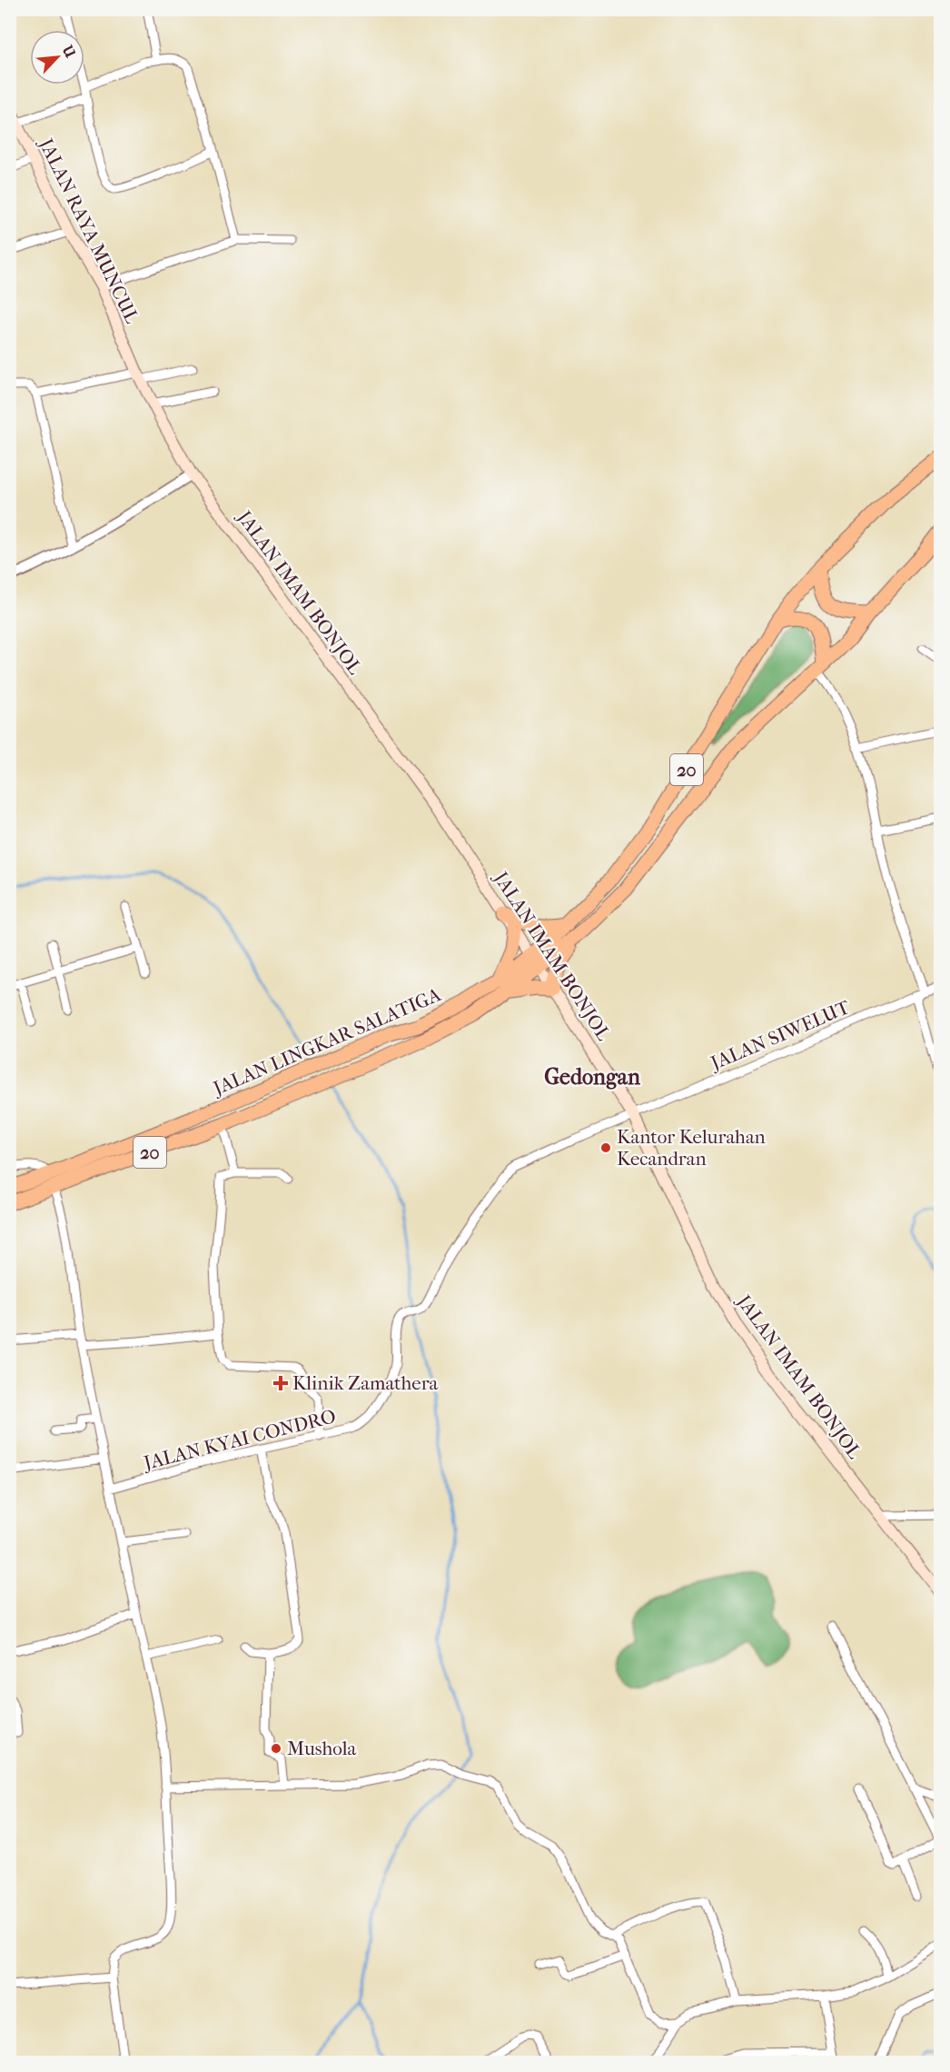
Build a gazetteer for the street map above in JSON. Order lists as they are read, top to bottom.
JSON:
{
  "streets": {
    "highway": ["20", "JALAN LINGKAR SALATIGA"],
    "main road": ["JALAN RAYA MUNCUL", "JALAN IMAM BONJOL"],
    "street": ["JALAN SIWELUT", "JALAN KYAI CONDRO"]
  },
  "crossings": [
    ["JALAN RAYA MUNCUL", "JALAN IMAM BONJOL"],
    ["JALAN IMAM BONJOL", "JALAN SIWELUT"],
    ["JALAN IMAM BONJOL", "JALAN LINGKAR SALATIGA"],
    ["JALAN IMAM BONJOL", "JALAN KYAI CONDRO"],
    ["JALAN SIWELUT", "JALAN KYAI CONDRO"]
  ],
  "districts": ["Gedongan"],
  "places": {
    "other": ["Kantor Kelurahan Kecandran", "Mushola"],
    "health": ["Klinik Zamathera"]
  },
  "north": "top right"
}
